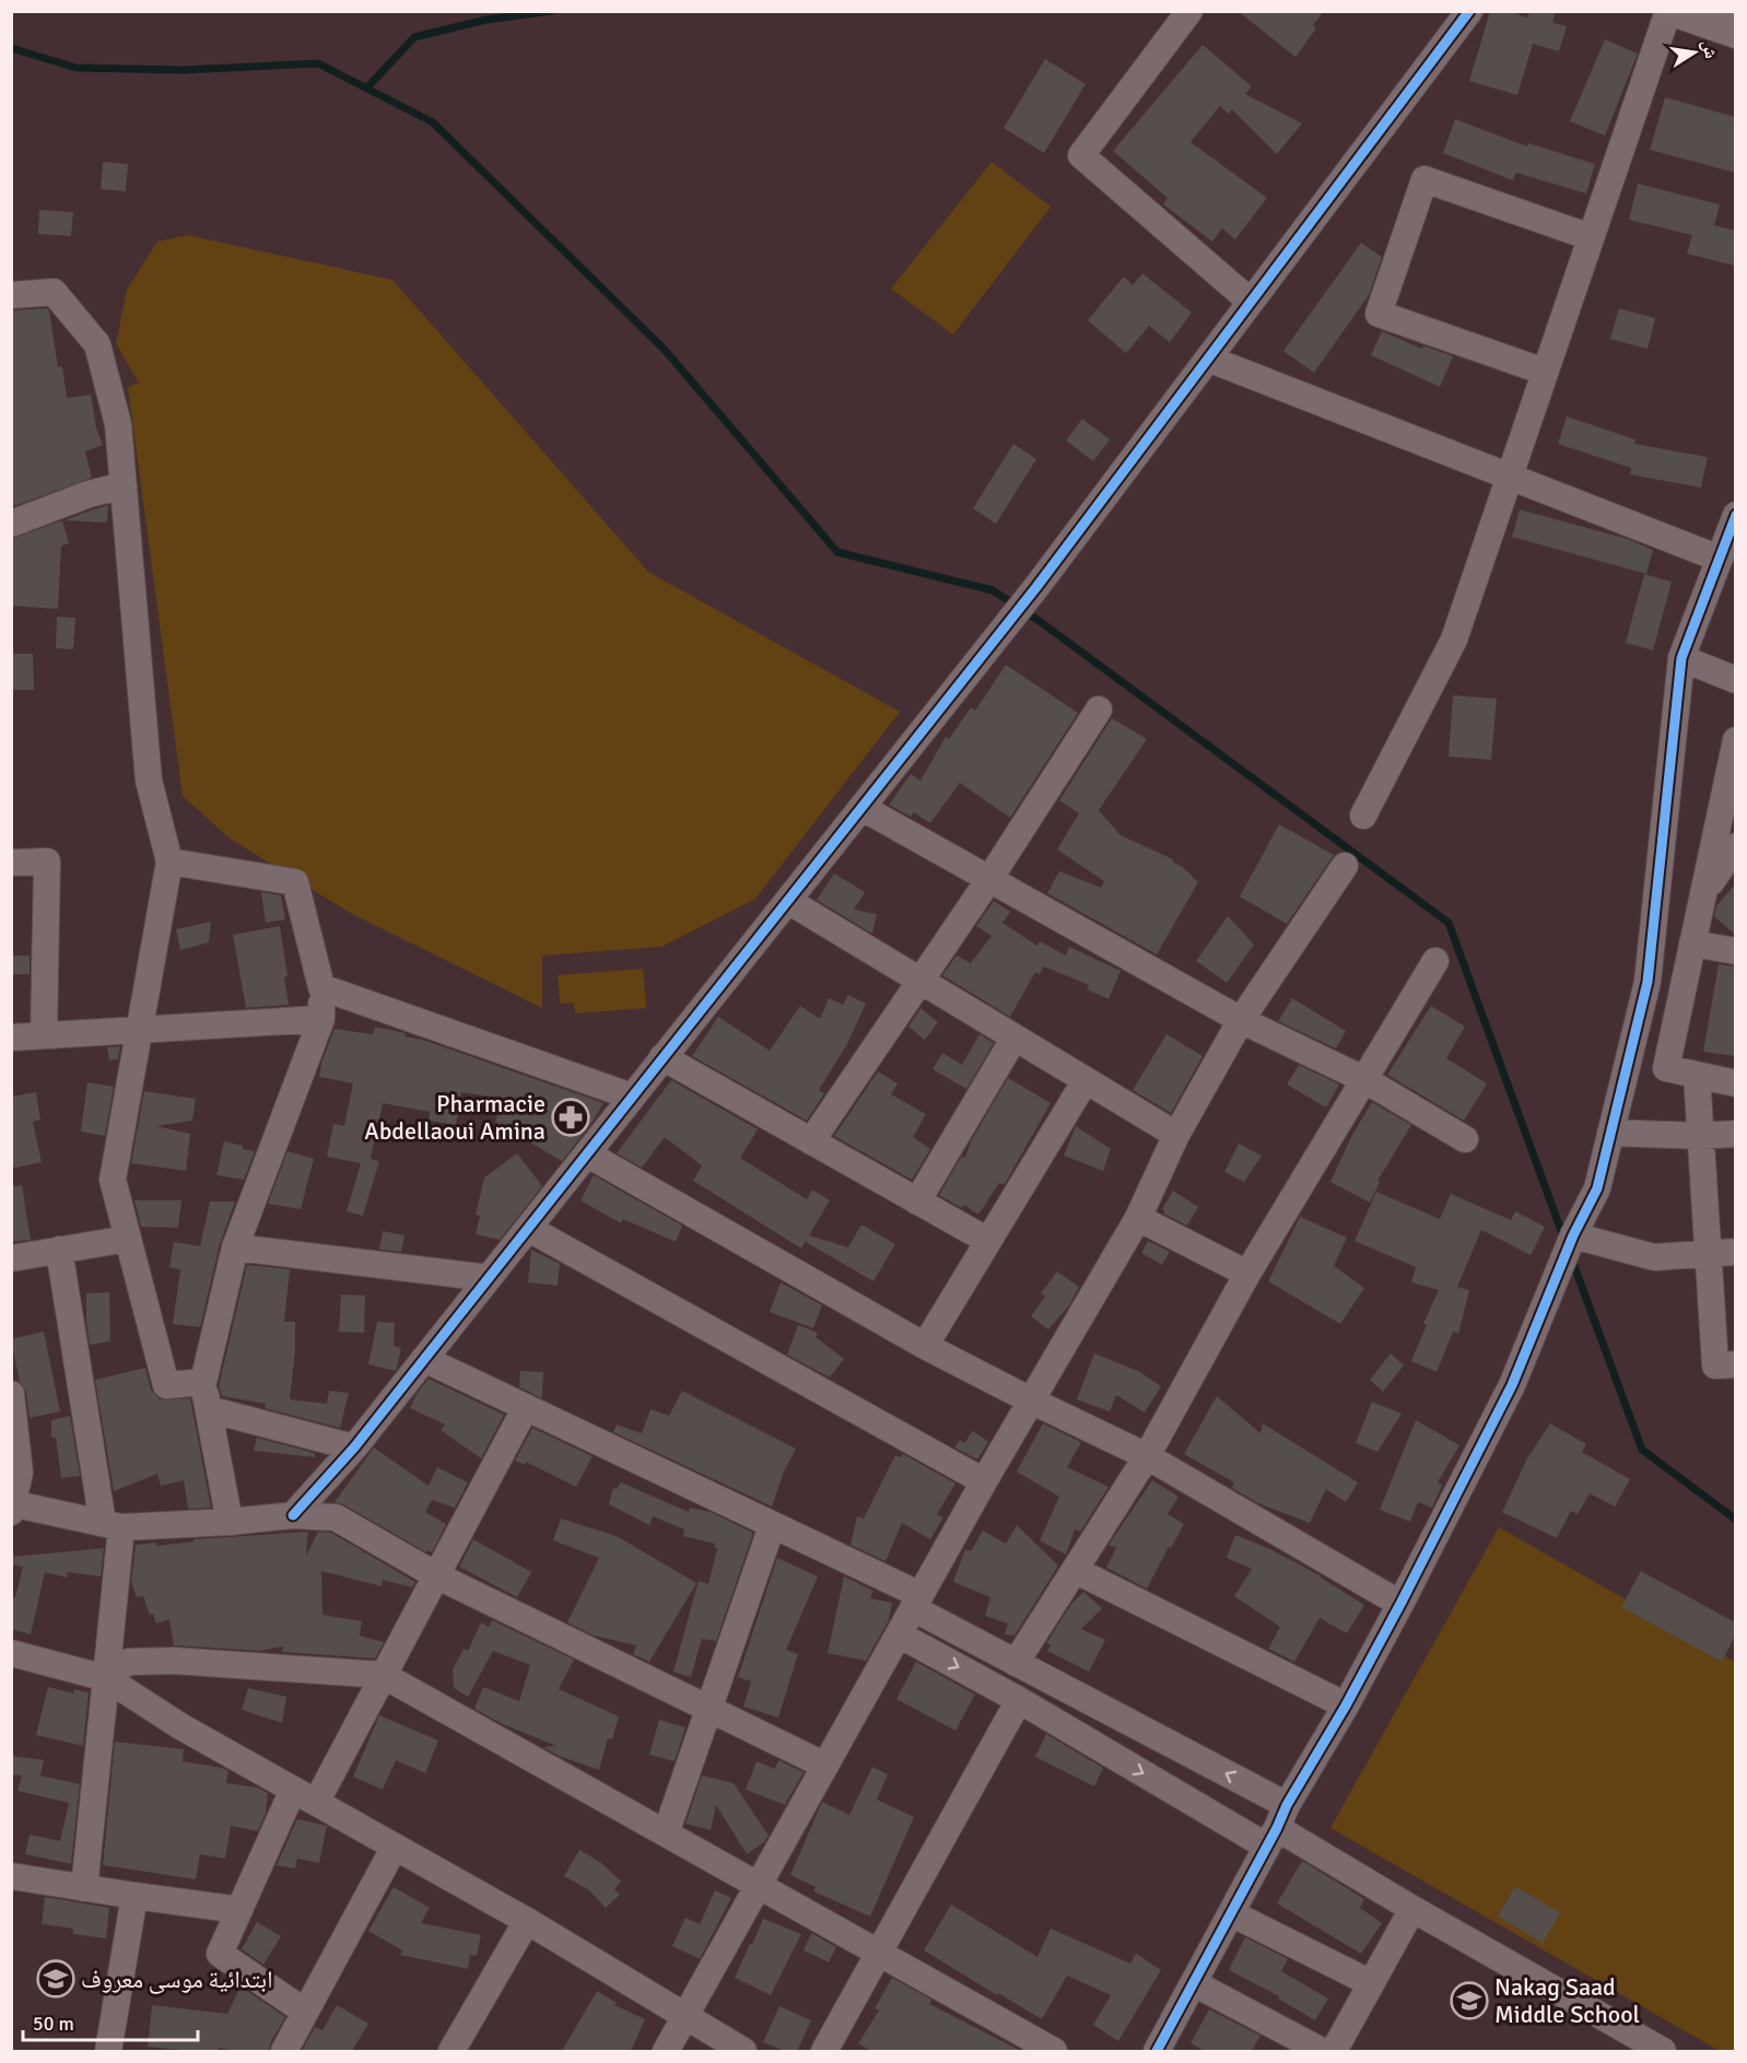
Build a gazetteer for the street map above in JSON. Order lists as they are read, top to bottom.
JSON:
{
  "places": {
    "pharmacy": ["Pharmacie Abdellaoui Amina"],
    "school or university": ["ابتدائية موسى معروف", "Nakag Saad Middle School"]
  },
  "scale_bar": "50 m",
  "north": "right"
}
